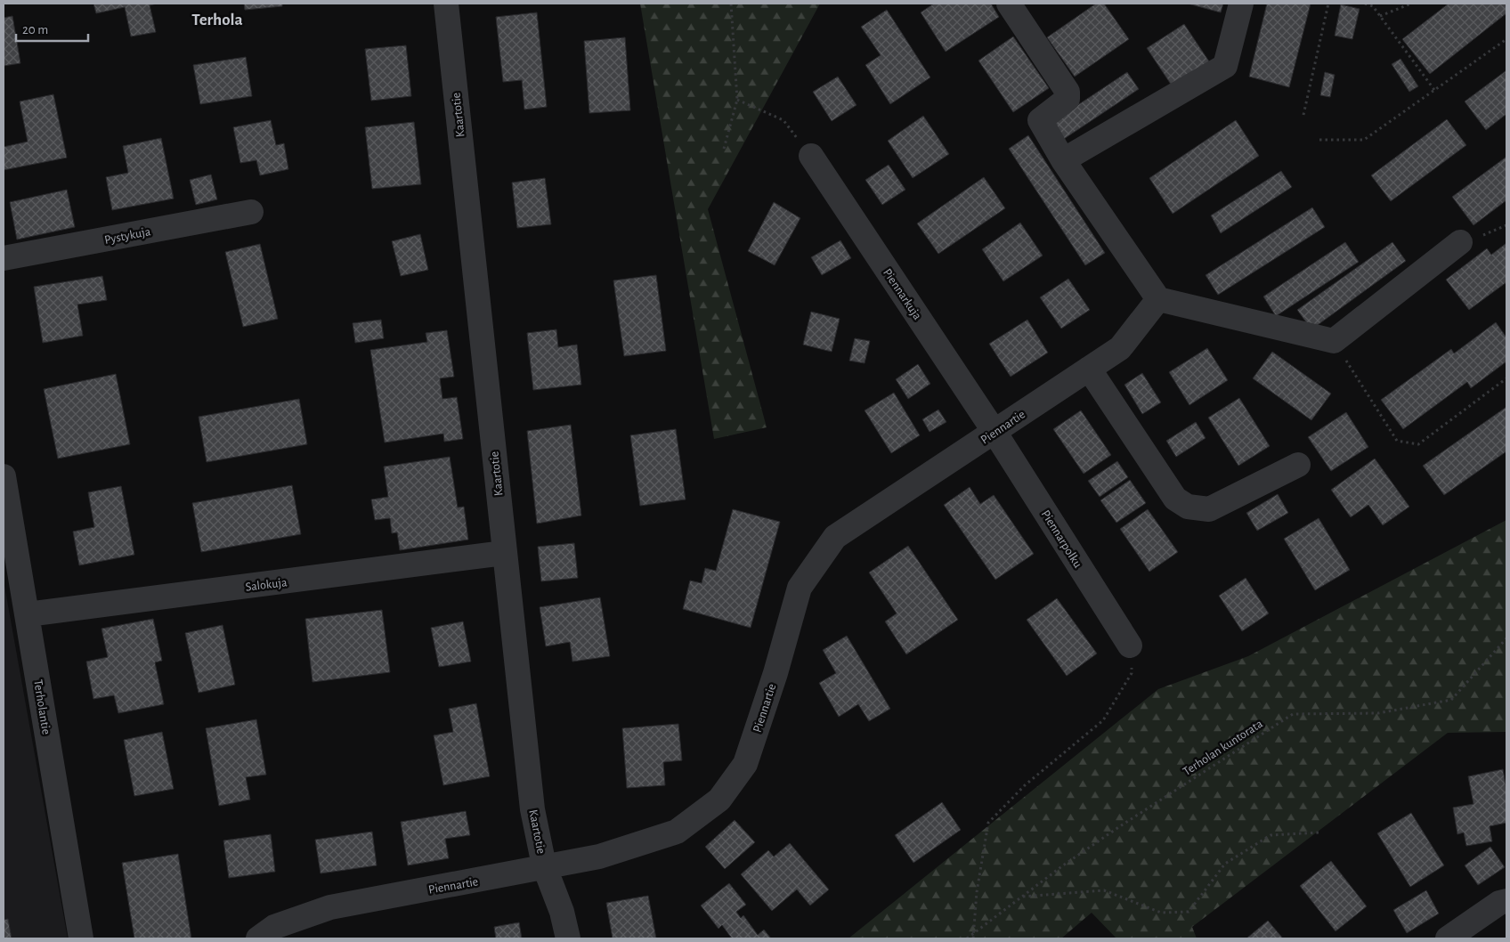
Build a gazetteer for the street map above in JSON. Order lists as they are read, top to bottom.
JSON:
{
  "streets": {
    "street": [
      "Kaartotie",
      "Pystykuja",
      "Piennarkuja",
      "Piennartie",
      "Piennarpolku",
      "Salokuja",
      "Terholantie"
    ],
    "path": ["Terholan kuntorata"]
  },
  "crossings": [
    ["Kaartotie", "Piennartie"],
    ["Kaartotie", "Salokuja"],
    ["Piennarkuja", "Piennartie"],
    ["Piennarkuja", "Piennarpolku"],
    ["Piennartie", "Piennarpolku"],
    ["Salokuja", "Terholantie"]
  ],
  "districts": ["Terhola"],
  "scale_bar": "20 m"
}
